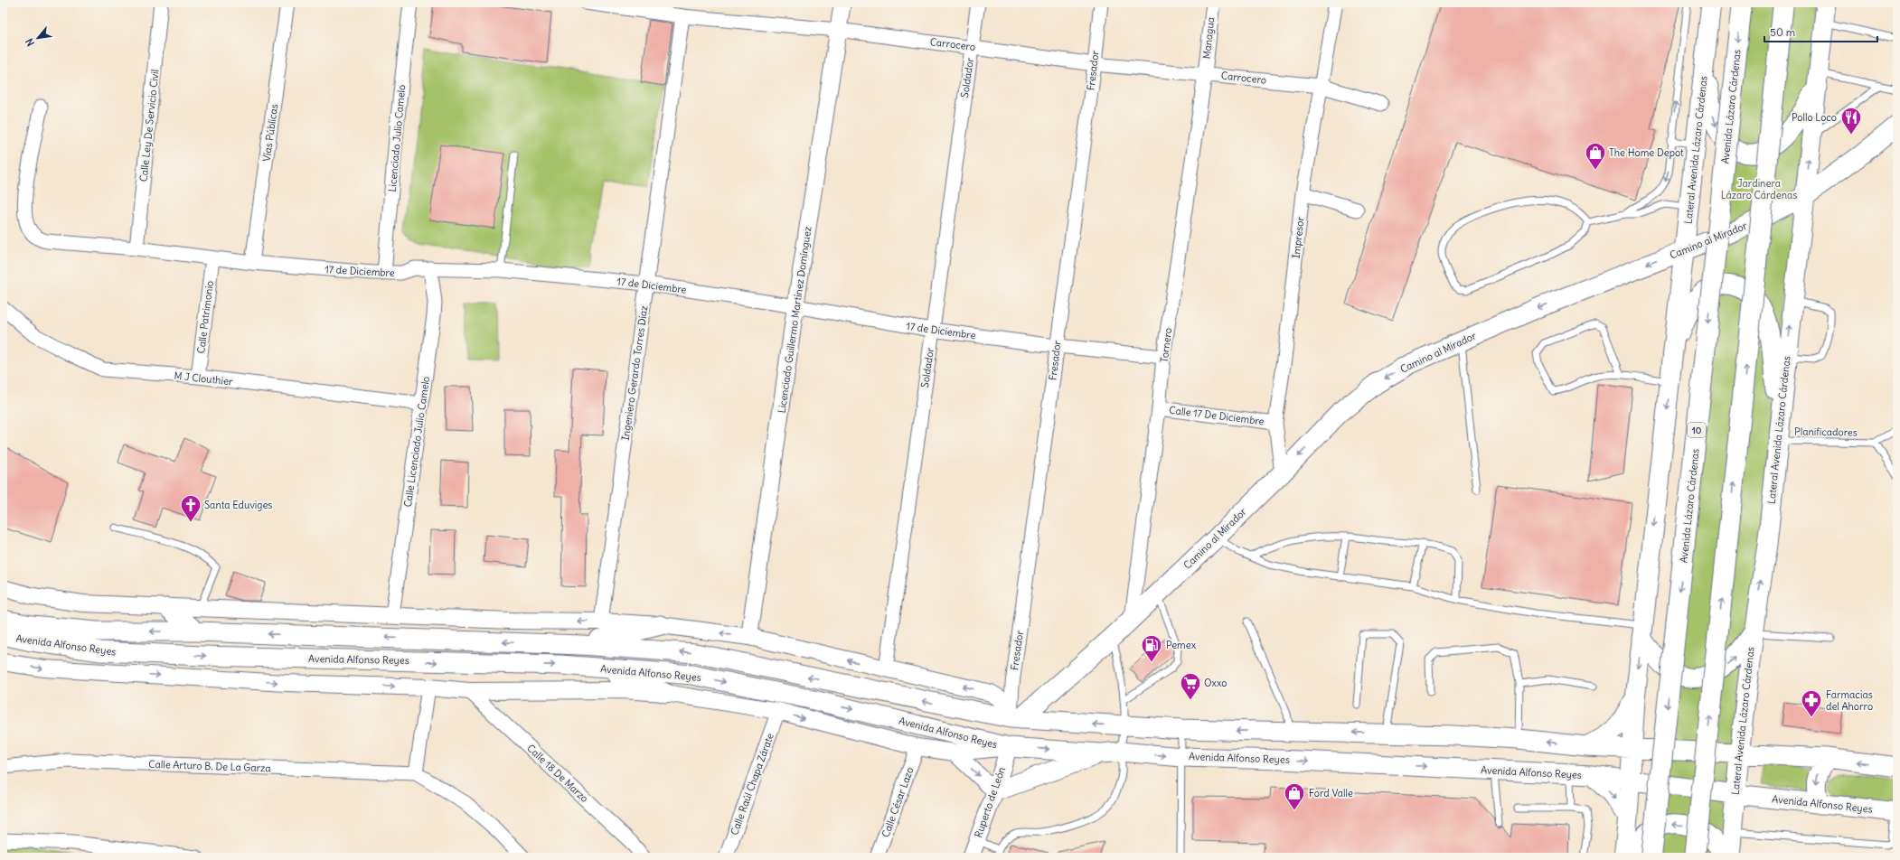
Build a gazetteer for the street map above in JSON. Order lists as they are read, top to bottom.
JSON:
{
  "streets": {
    "highway": ["Avenida Lázaro Cárdenas", "10"],
    "main road": ["Lateral Avenida Lázaro Cárdenas", "Camino al Mirador", "Avenida Alfonso Reyes"],
    "street": [
      "Managua",
      "Carrocero",
      "Fresador",
      "Soldador",
      "Calle Ley De Servicio Civil",
      "Vías Públicas",
      "Licenciado Julio Camelo",
      "Impresor",
      "17 de Diciembre",
      "Calle Patrimonio",
      "Licenciado Guillermo Martínez Domínguez",
      "Tornero",
      "Ingeniero Gerardo Torres Díaz",
      "M J Clouthier",
      "Calle 17 De Diciembre",
      "Calle Licenciado Julio Camelo",
      "Calle Arturo B. De La Garza",
      "Calle 18 De Marzo",
      "Calle Raúl Chapa Zárate",
      "Calle César Lazo",
      "Ruperto de León"
    ],
    "lane": ["Planificadores"]
  },
  "crossings": [
    ["Managua", "Carrocero"],
    ["Managua", "Tornero"],
    ["Carrocero", "Fresador"],
    ["Carrocero", "Soldador"],
    ["Carrocero", "Impresor"],
    ["Carrocero", "Licenciado Guillermo Martínez Domínguez"],
    ["Carrocero", "Tornero"],
    ["Carrocero", "Ingeniero Gerardo Torres Díaz"],
    ["Fresador", "Camino al Mirador"],
    ["Fresador", "17 de Diciembre"],
    ["Fresador", "Avenida Alfonso Reyes"],
    ["Soldador", "17 de Diciembre"],
    ["Calle Ley De Servicio Civil", "17 de Diciembre"],
    ["Vías Públicas", "17 de Diciembre"],
    ["Licenciado Julio Camelo", "17 de Diciembre"],
    ["Lateral Avenida Lázaro Cárdenas", "Camino al Mirador"],
    ["Lateral Avenida Lázaro Cárdenas", "Planificadores"],
    ["Lateral Avenida Lázaro Cárdenas", "Avenida Alfonso Reyes"],
    ["Impresor", "Camino al Mirador"],
    ["Impresor", "Calle 17 De Diciembre"],
    ["Camino al Mirador", "Tornero"],
    ["Camino al Mirador", "Avenida Alfonso Reyes"],
    ["17 de Diciembre", "Calle Patrimonio"],
    ["17 de Diciembre", "Licenciado Guillermo Martínez Domínguez"],
    ["17 de Diciembre", "Tornero"],
    ["17 de Diciembre", "Ingeniero Gerardo Torres Díaz"],
    ["17 de Diciembre", "Calle Licenciado Julio Camelo"],
    ["Calle Patrimonio", "M J Clouthier"],
    ["Tornero", "Calle 17 De Diciembre"],
    ["M J Clouthier", "Calle Licenciado Julio Camelo"],
    ["Avenida Alfonso Reyes", "Ruperto de León"]
  ],
  "one_way": ["Camino al Mirador"],
  "parks": ["Jardinera Lázaro Cárdenas"],
  "places": {
    "restaurant": ["Pollo Loco"],
    "shop": ["The Home Depot", "Ford Valle"],
    "church": ["Santa Eduviges"],
    "fuel station": ["Pemex"],
    "supermarket": ["Oxxo"],
    "pharmacy": ["Farmacias del Ahorro"]
  },
  "scale_bar": "50 m",
  "north": "bottom left"
}
